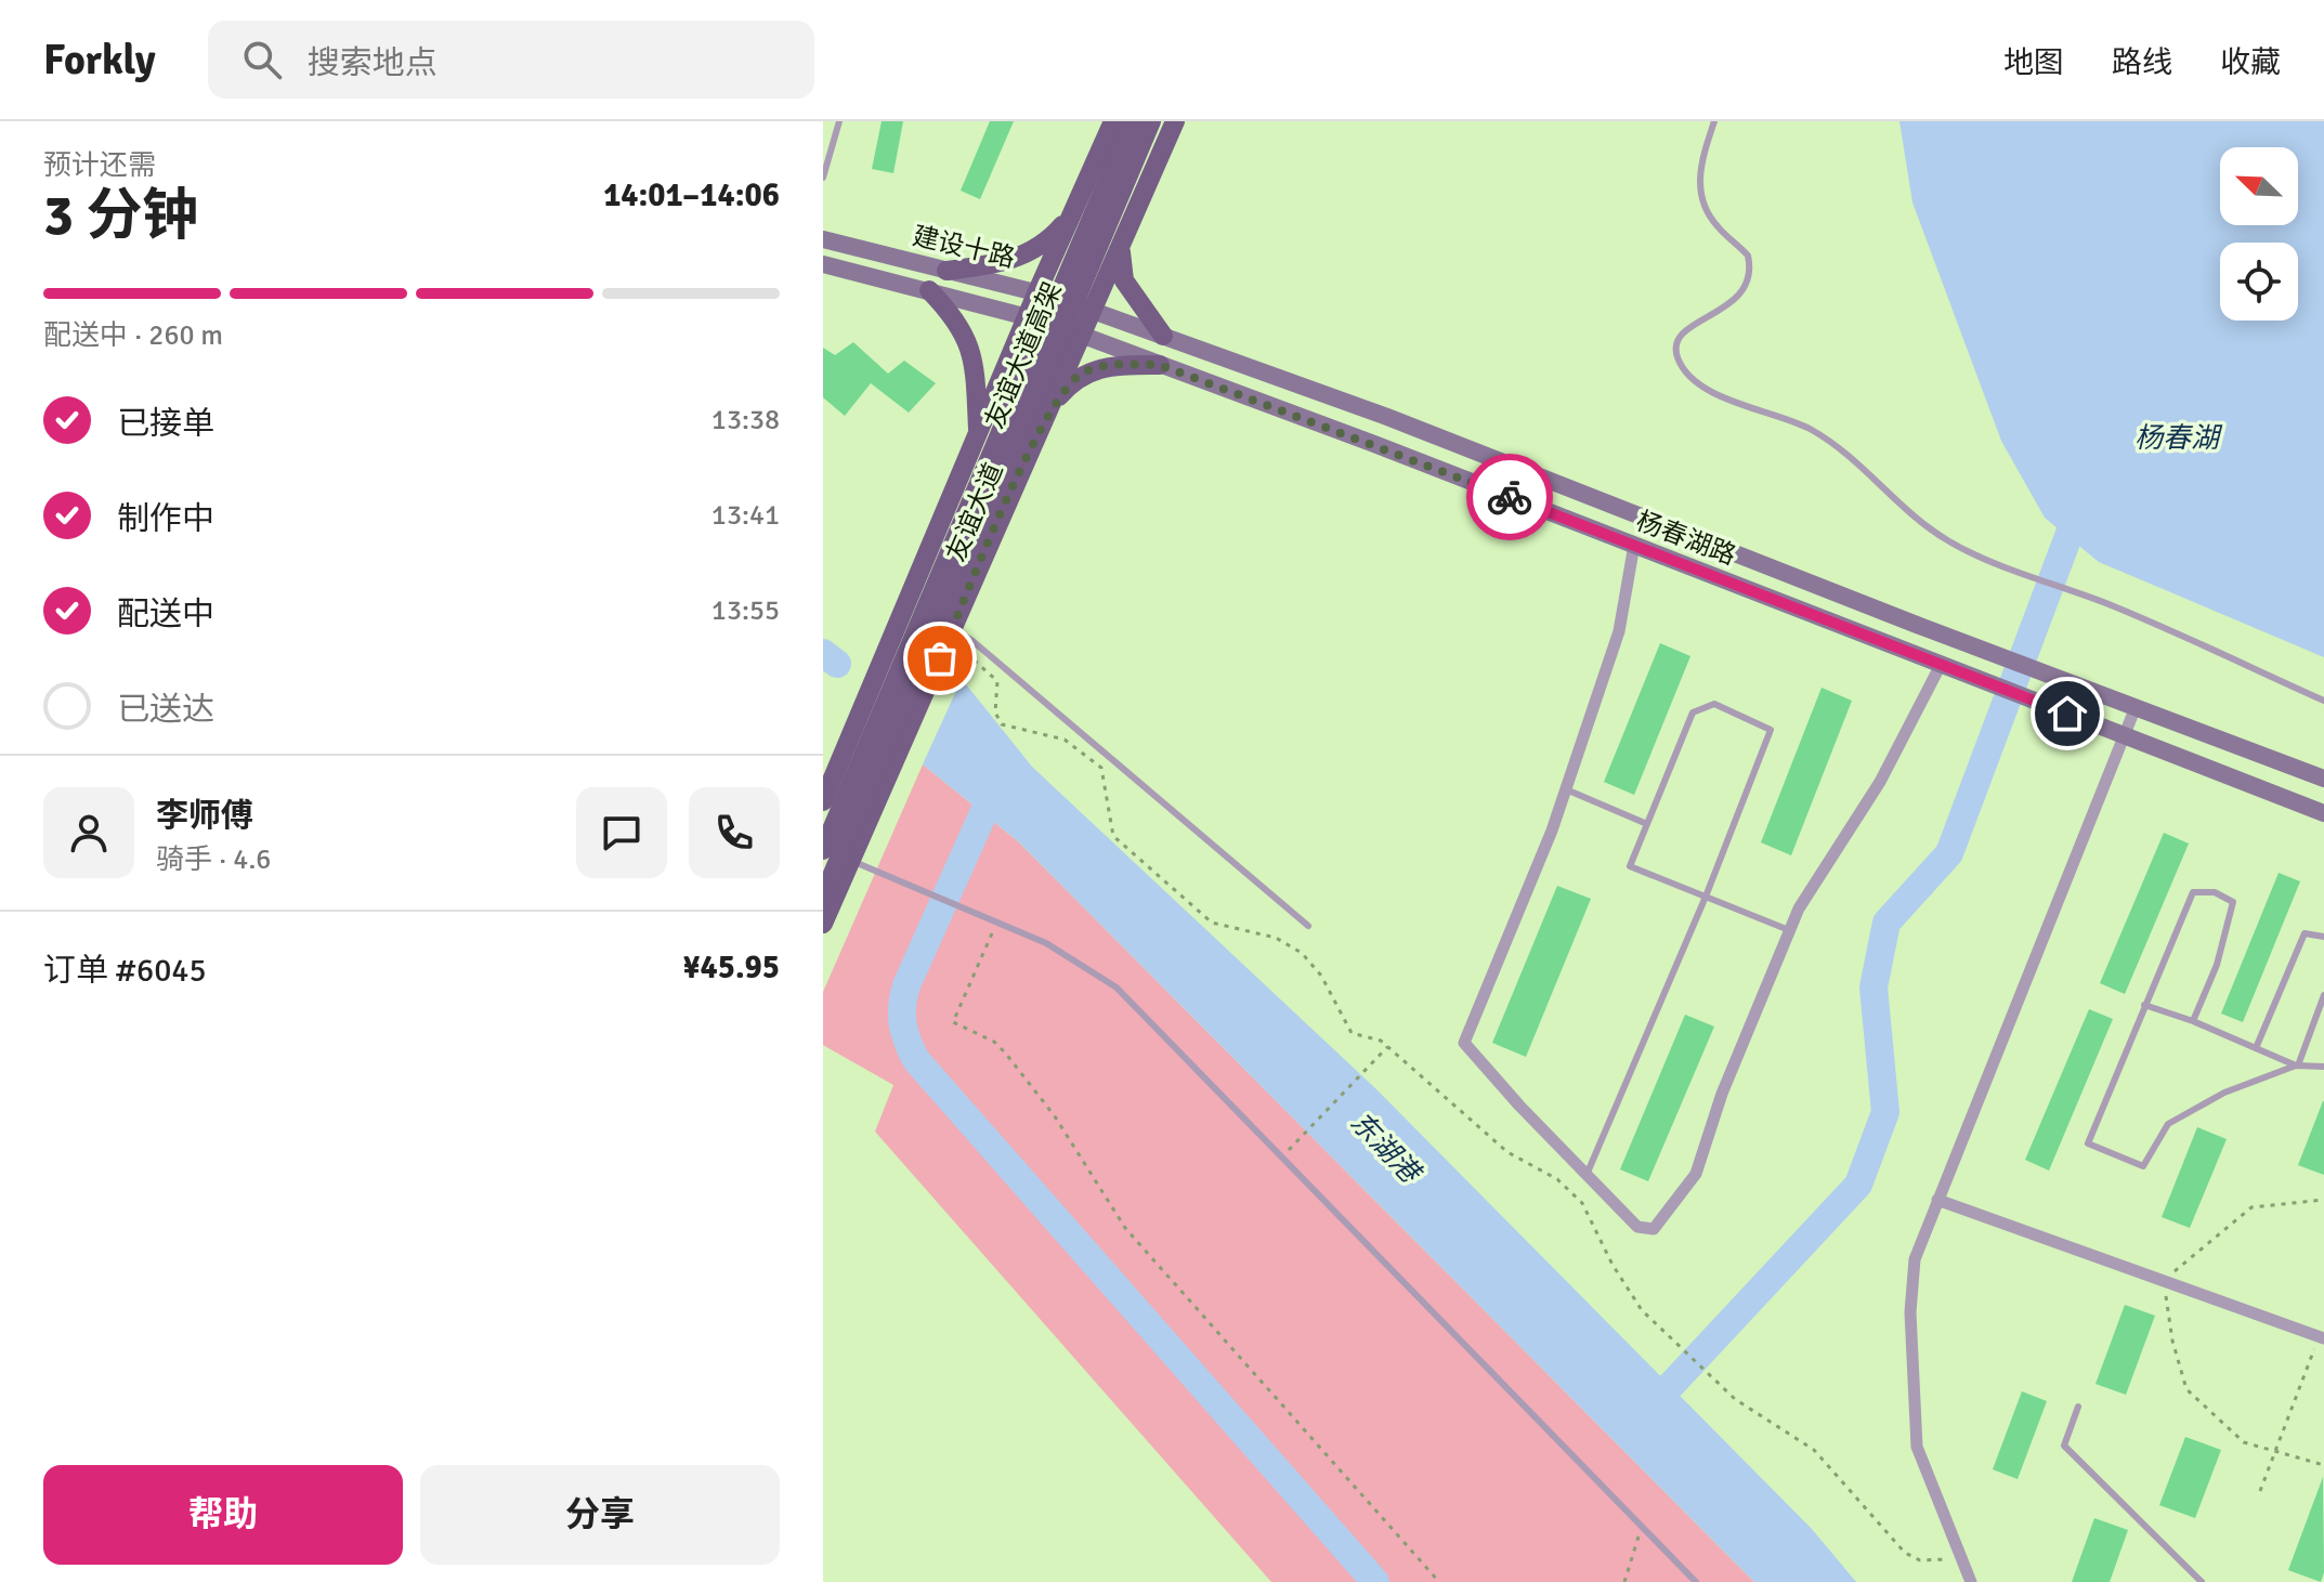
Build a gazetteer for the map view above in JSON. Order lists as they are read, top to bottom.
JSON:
{
  "streets": {
    "main road": [
      "建设十路",
      "友谊大道高架",
      "友谊大道",
      "杨春湖路"
    ]
  },
  "crossings": [
    ["建设十路", "友谊大道"],
    ["建设十路", "杨春湖路"],
    ["友谊大道", "杨春湖路"]
  ],
  "water": ["杨春湖", "东湖港"],
  "north": "top left",
  "page": {
    "header": "Forkly",
    "search": "搜索地点",
    "nav": ["地图", "路线", "收藏"],
    "heading": ["3 分钟", "预计还需", "14:01–14:06"],
    "panel": [
      "李师傅",
      "骑手 · 4.6",
      "订单 #6045",
      "¥45.95"
    ],
    "bar": "配送中 · 260 m",
    "list": [
      ["已接单", "13:38"],
      ["制作中", "13:41"],
      ["配送中", "13:55"],
      "已送达"
    ],
    "buttons": ["帮助", "分享"]
  }
}
